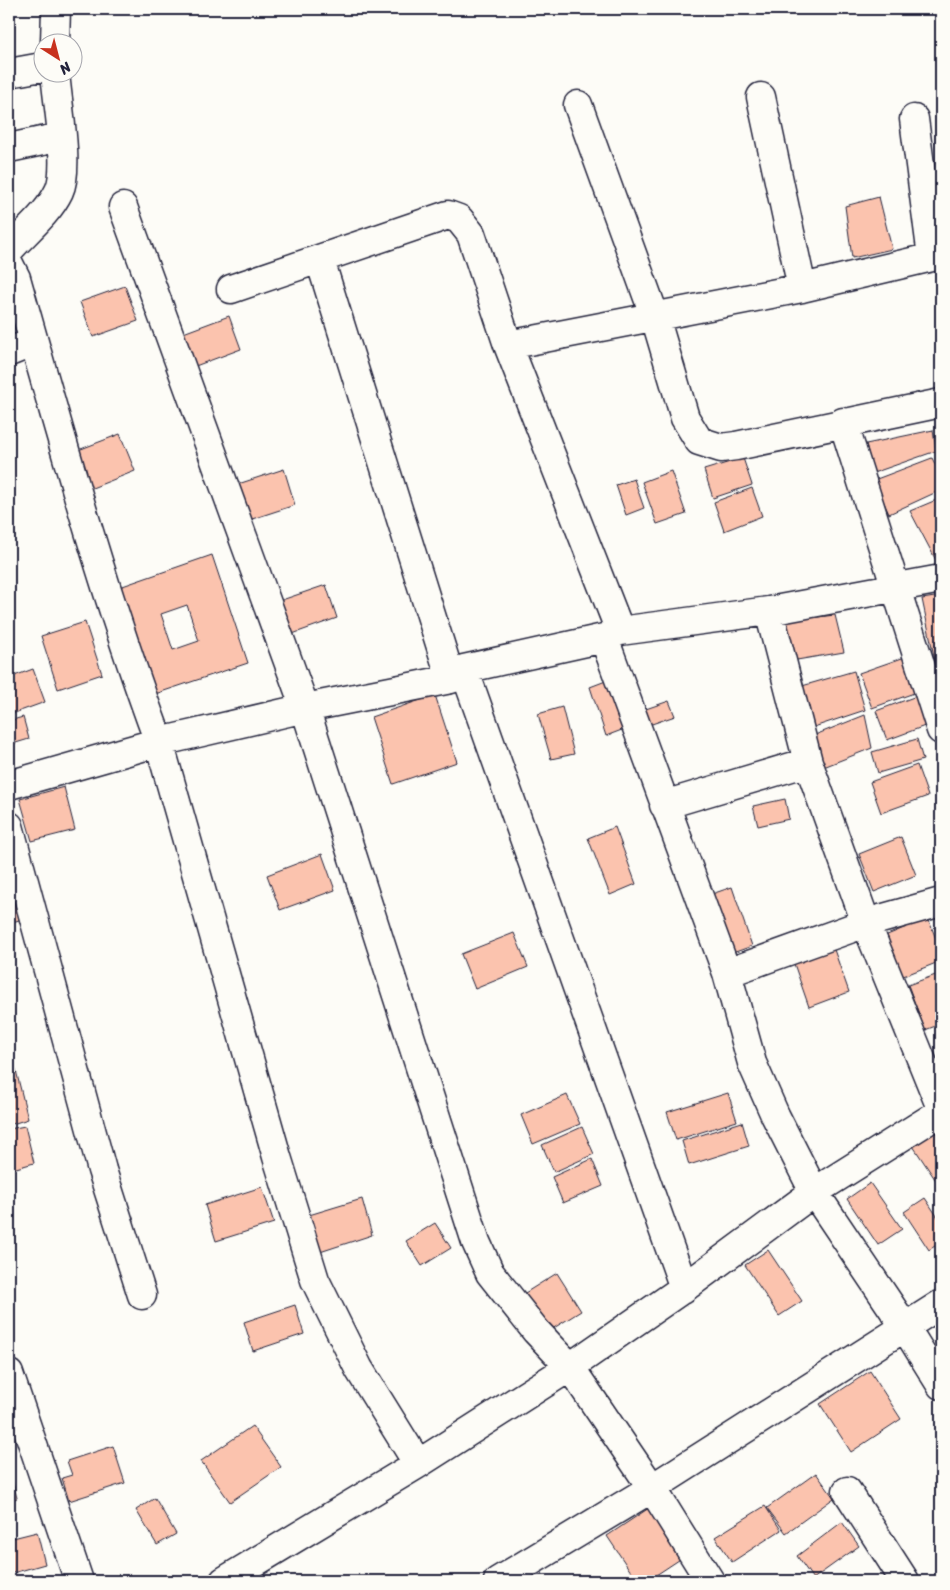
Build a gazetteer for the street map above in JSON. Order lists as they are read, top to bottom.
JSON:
{
  "north": "bottom right"
}
